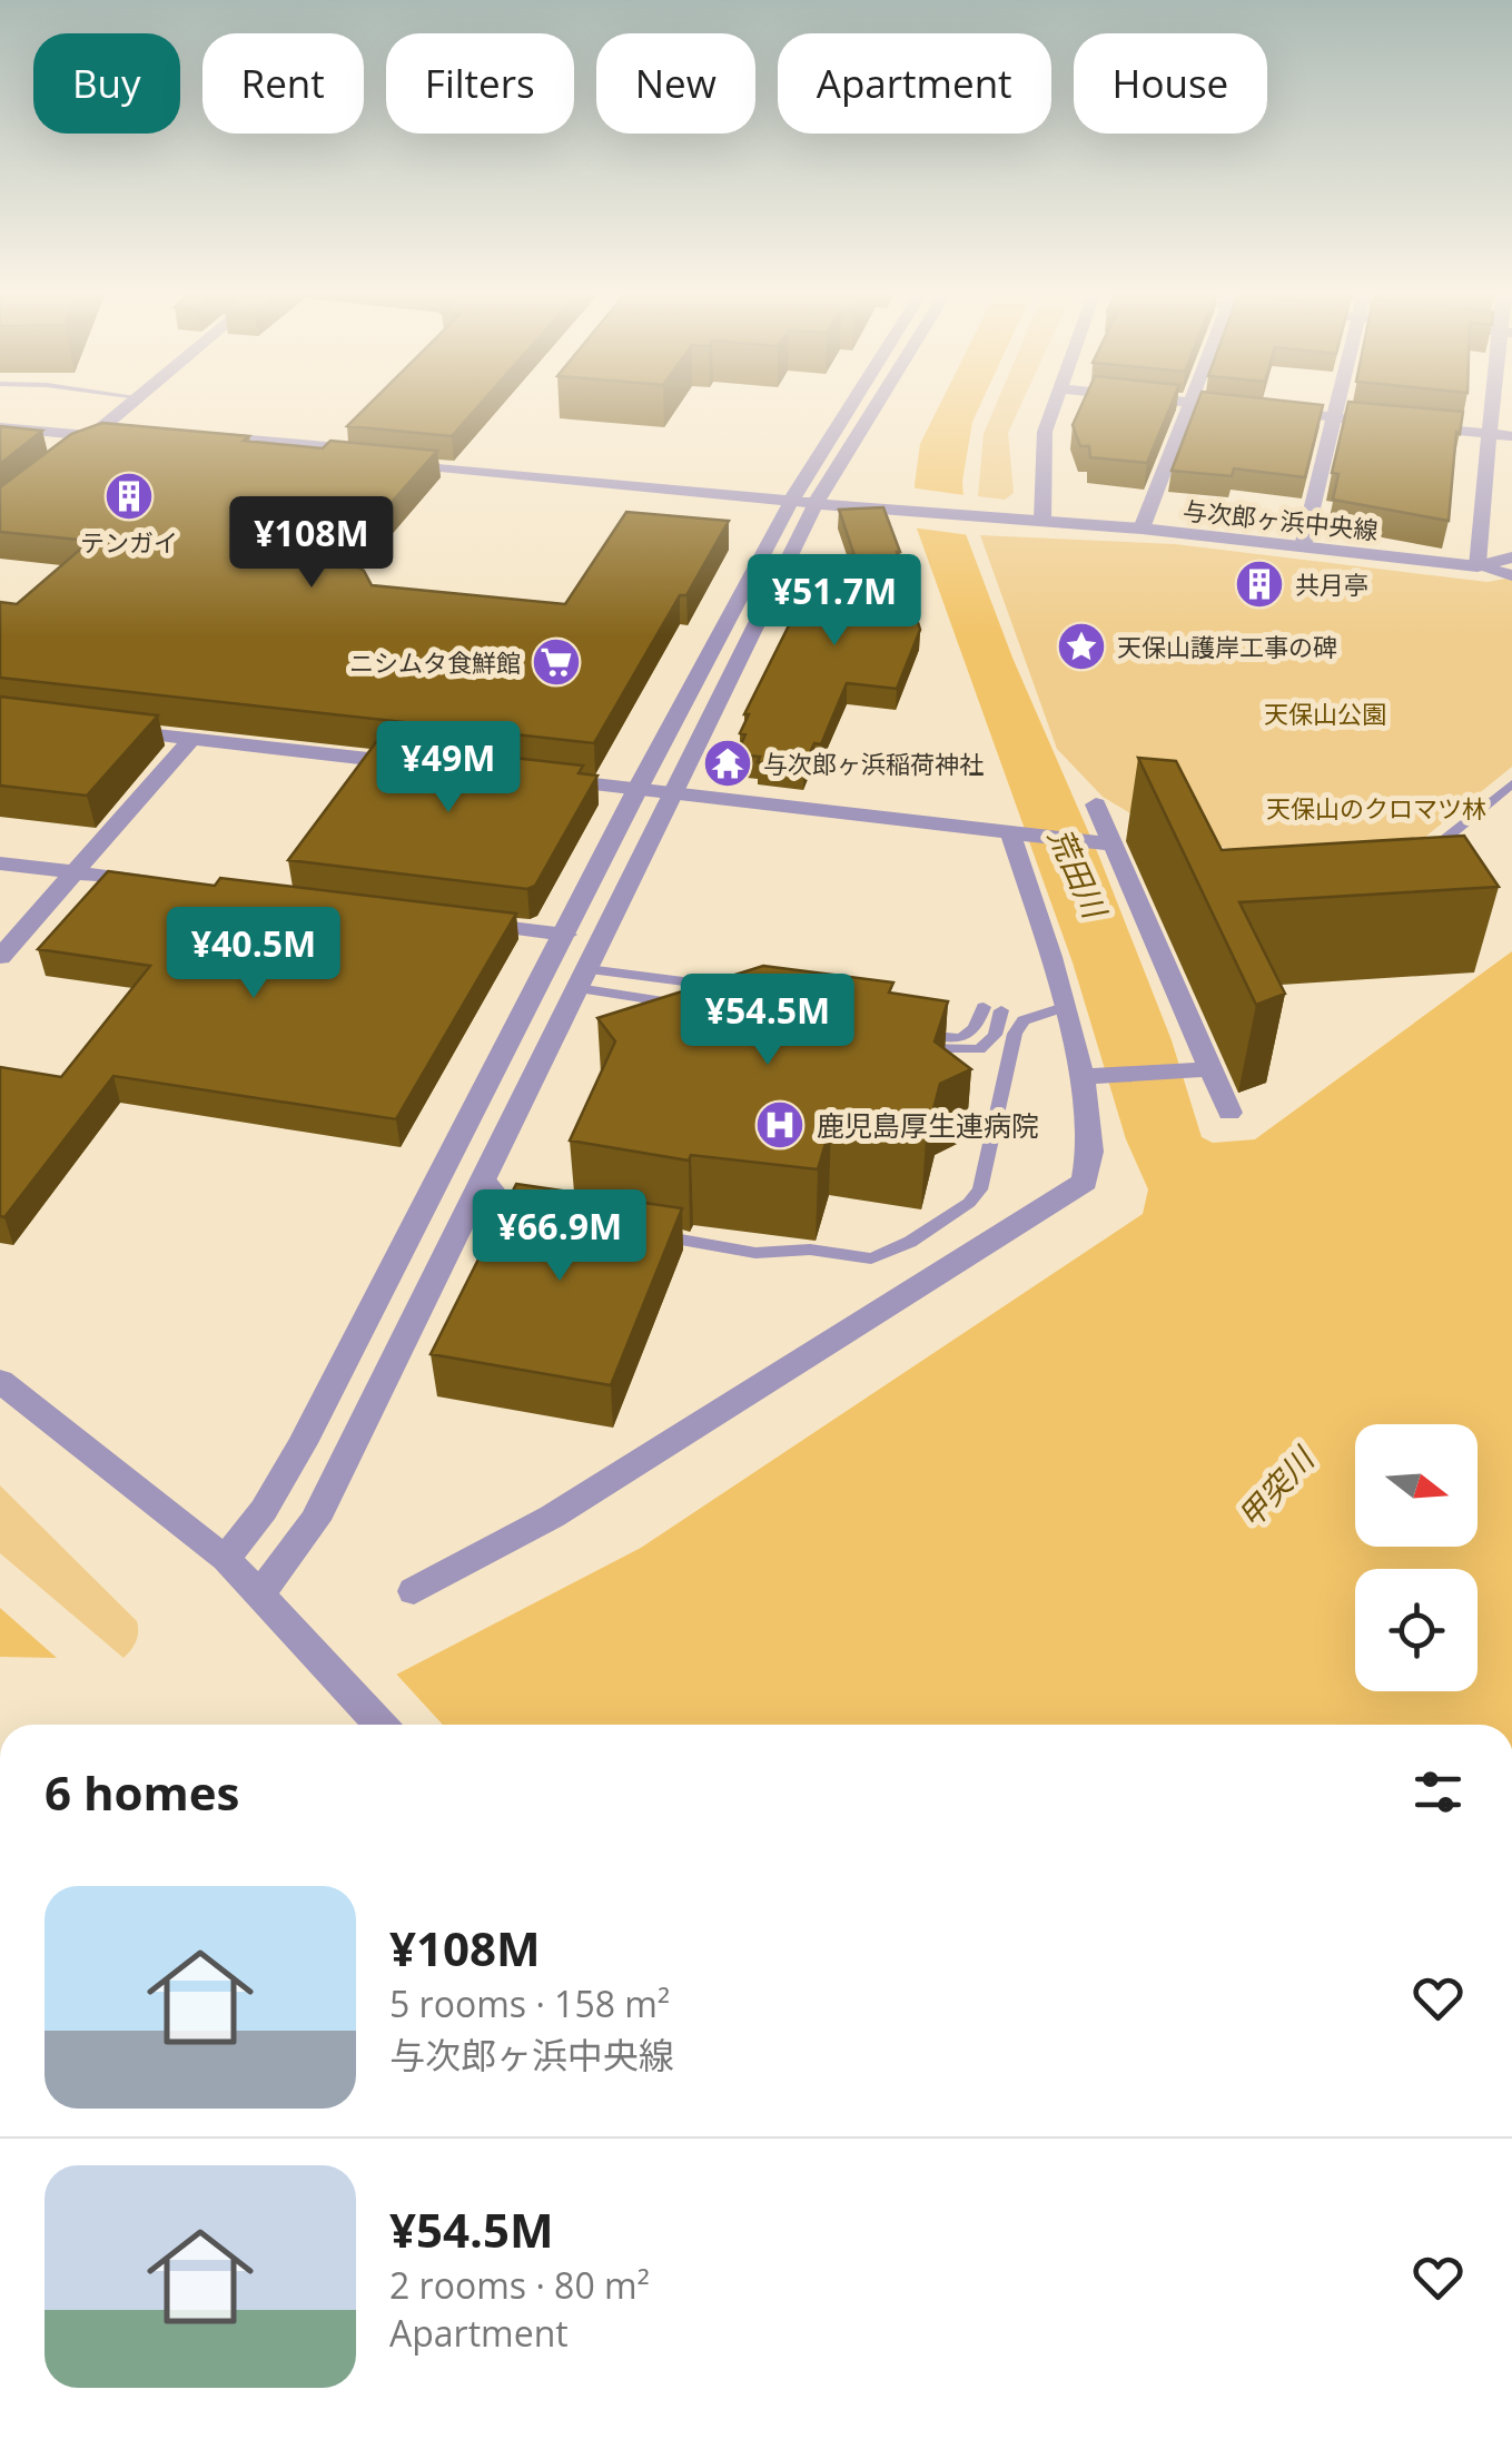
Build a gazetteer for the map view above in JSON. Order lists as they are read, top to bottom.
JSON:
{
  "streets": {
    "street": ["与次郎ヶ浜中央線"]
  },
  "water": ["荒田川", "甲突川"],
  "parks": ["天保山公園", "天保山のクロマツ林"],
  "places": {
    "building": ["テンガイ", "共月亭"],
    "place": ["天保山護岸工事の碑"],
    "supermarket": ["ニシムタ食鮮館"],
    "temple": ["与次郎ヶ浜稲荷神社"],
    "hospital": ["鹿児島厚生連病院"]
  },
  "north": "right",
  "page": {
    "chip": [
      "Buy",
      "Rent",
      "Filters",
      "New",
      "Apartment",
      "House"
    ],
    "price": [
      "¥108M",
      "¥51.7M",
      "¥49M",
      "¥40.5M",
      "¥54.5M",
      "¥66.9M"
    ],
    "heading": "6 homes",
    "list": [
      {
        "name": "¥108M",
        "note": "5 rooms · 158 m² · 与次郎ヶ浜中央線"
      },
      {
        "name": "¥54.5M",
        "note": "2 rooms · 80 m² · Apartment"
      }
    ]
  }
}
